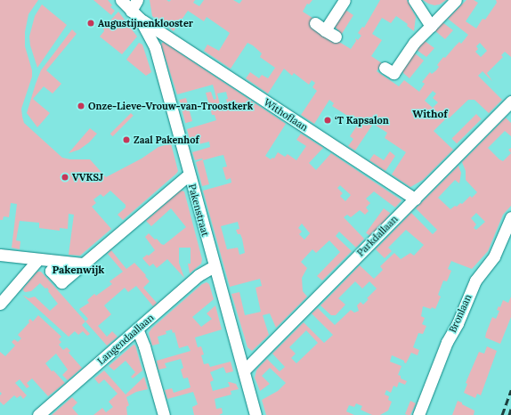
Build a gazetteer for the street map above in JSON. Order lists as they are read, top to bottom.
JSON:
{
  "streets": {
    "street": [
      "Withoflaan",
      "Pakenstraat",
      "Parkdallaan",
      "Bronlaan",
      "Langendaallaan"
    ]
  },
  "crossings": [
    ["Withoflaan", "Pakenstraat"],
    ["Withoflaan", "Parkdallaan"],
    ["Pakenstraat", "Parkdallaan"],
    ["Pakenstraat", "Langendaallaan"]
  ],
  "districts": ["Withof", "Pakenwijk"],
  "places": [
    "Augustijnenklooster",
    "Onze-Lieve-Vrouw-van-Troostkerk",
    "‘T Kapsalon",
    "Zaal Pakenhof",
    "VVKSJ"
  ]
}
